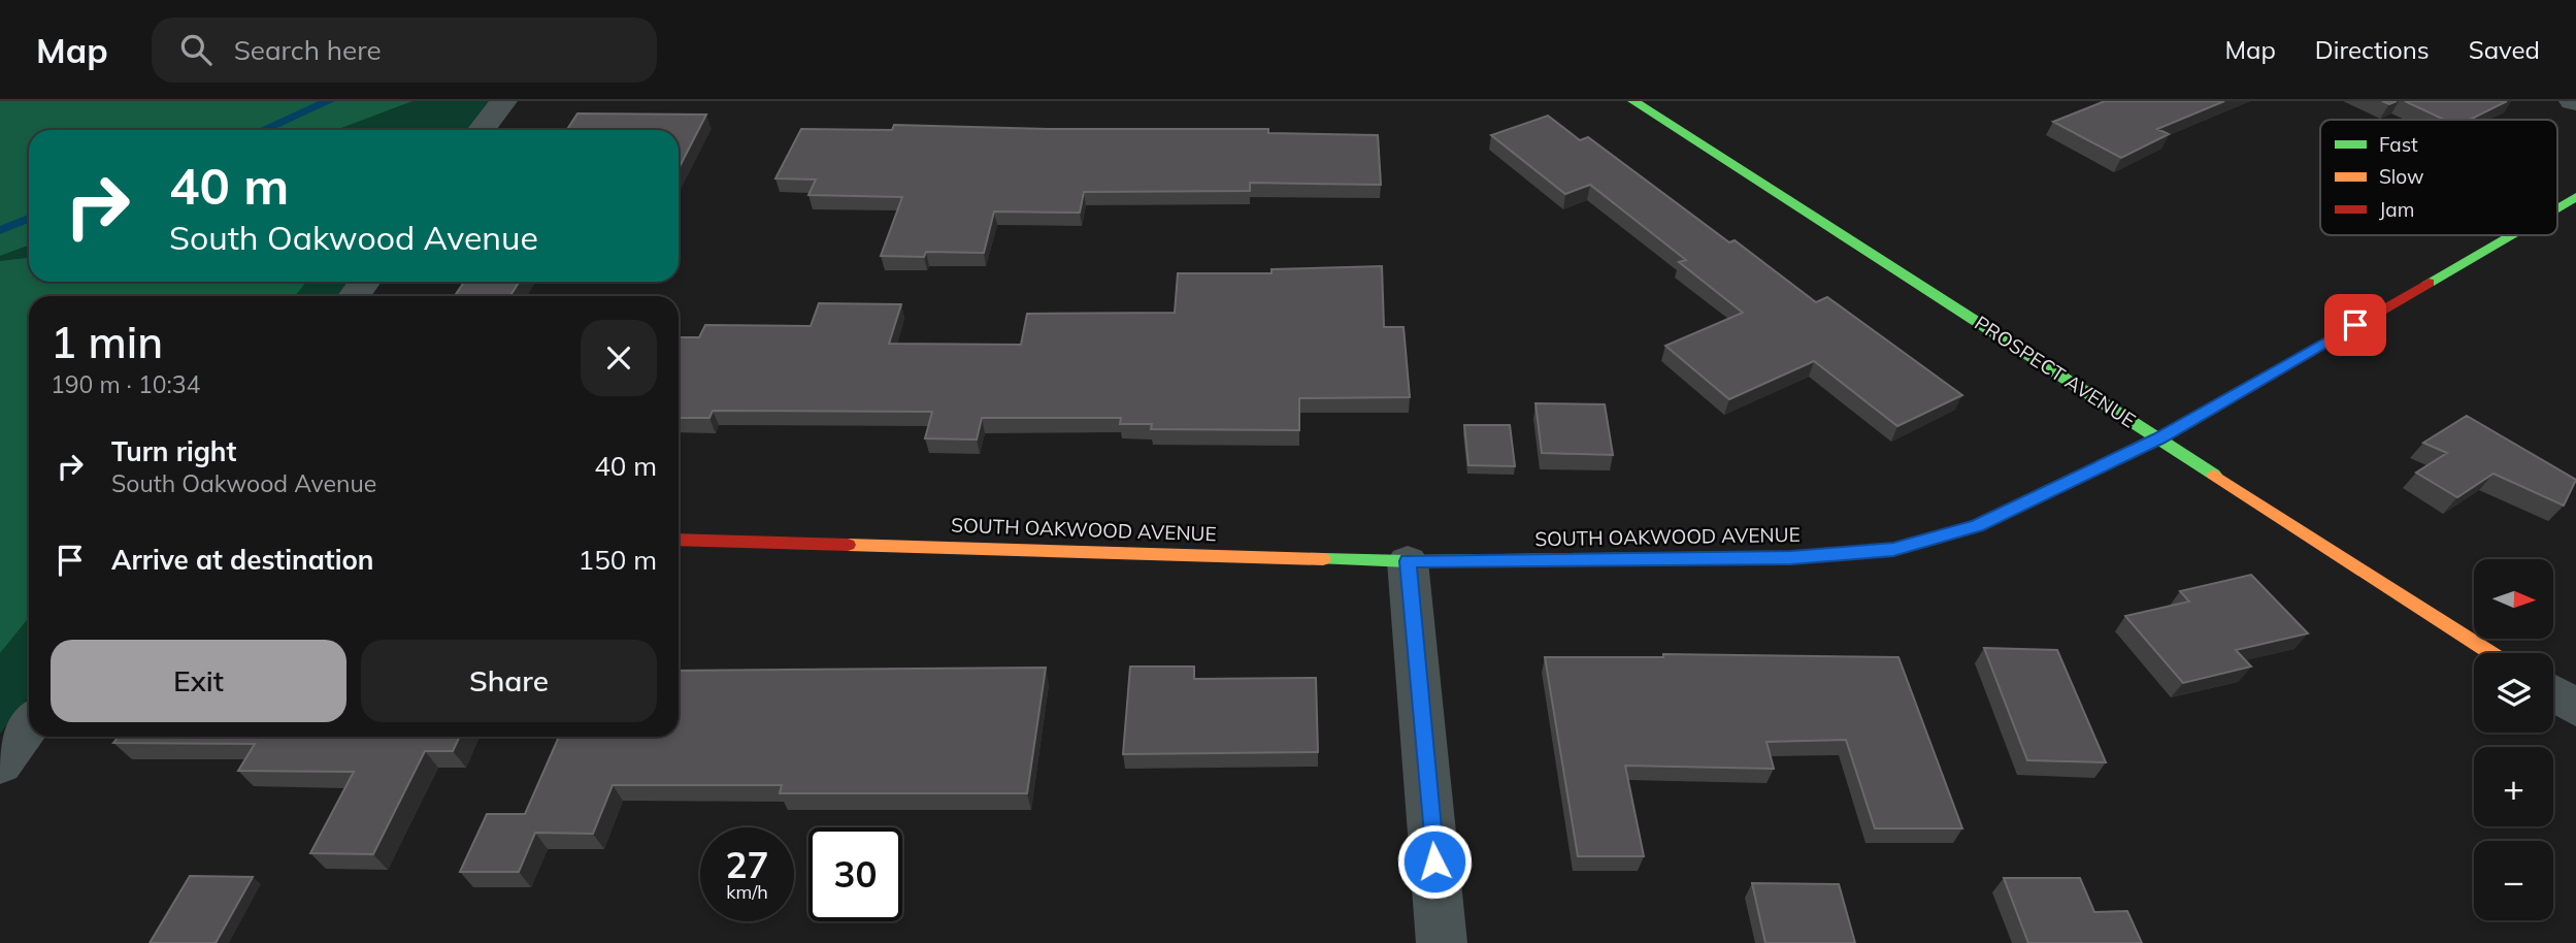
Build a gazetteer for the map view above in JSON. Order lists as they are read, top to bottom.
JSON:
{
  "streets": {
    "street": ["PROSPECT AVENUE", "SOUTH OAKWOOD AVENUE"]
  },
  "crossings": [
    ["PROSPECT AVENUE", "SOUTH OAKWOOD AVENUE"]
  ],
  "legend": ["Fast", "Slow", "Jam"],
  "north": "right",
  "page": {
    "header": "Map",
    "search": "Search here",
    "nav": ["Map", "Directions", "Saved"],
    "turn": ["40 m", "South Oakwood Avenue"],
    "heading": ["1 min", "190 m · 10:34"],
    "list": [
      {
        "name": "Turn right",
        "note": "South Oakwood Avenue",
        "value": "40 m"
      },
      {
        "name": "Arrive at destination",
        "value": "150 m"
      }
    ],
    "map_buttons": ["+", "−"],
    "buttons": ["Exit", "Share"],
    "speed": "27 km/h",
    "limit": "30"
  }
}
